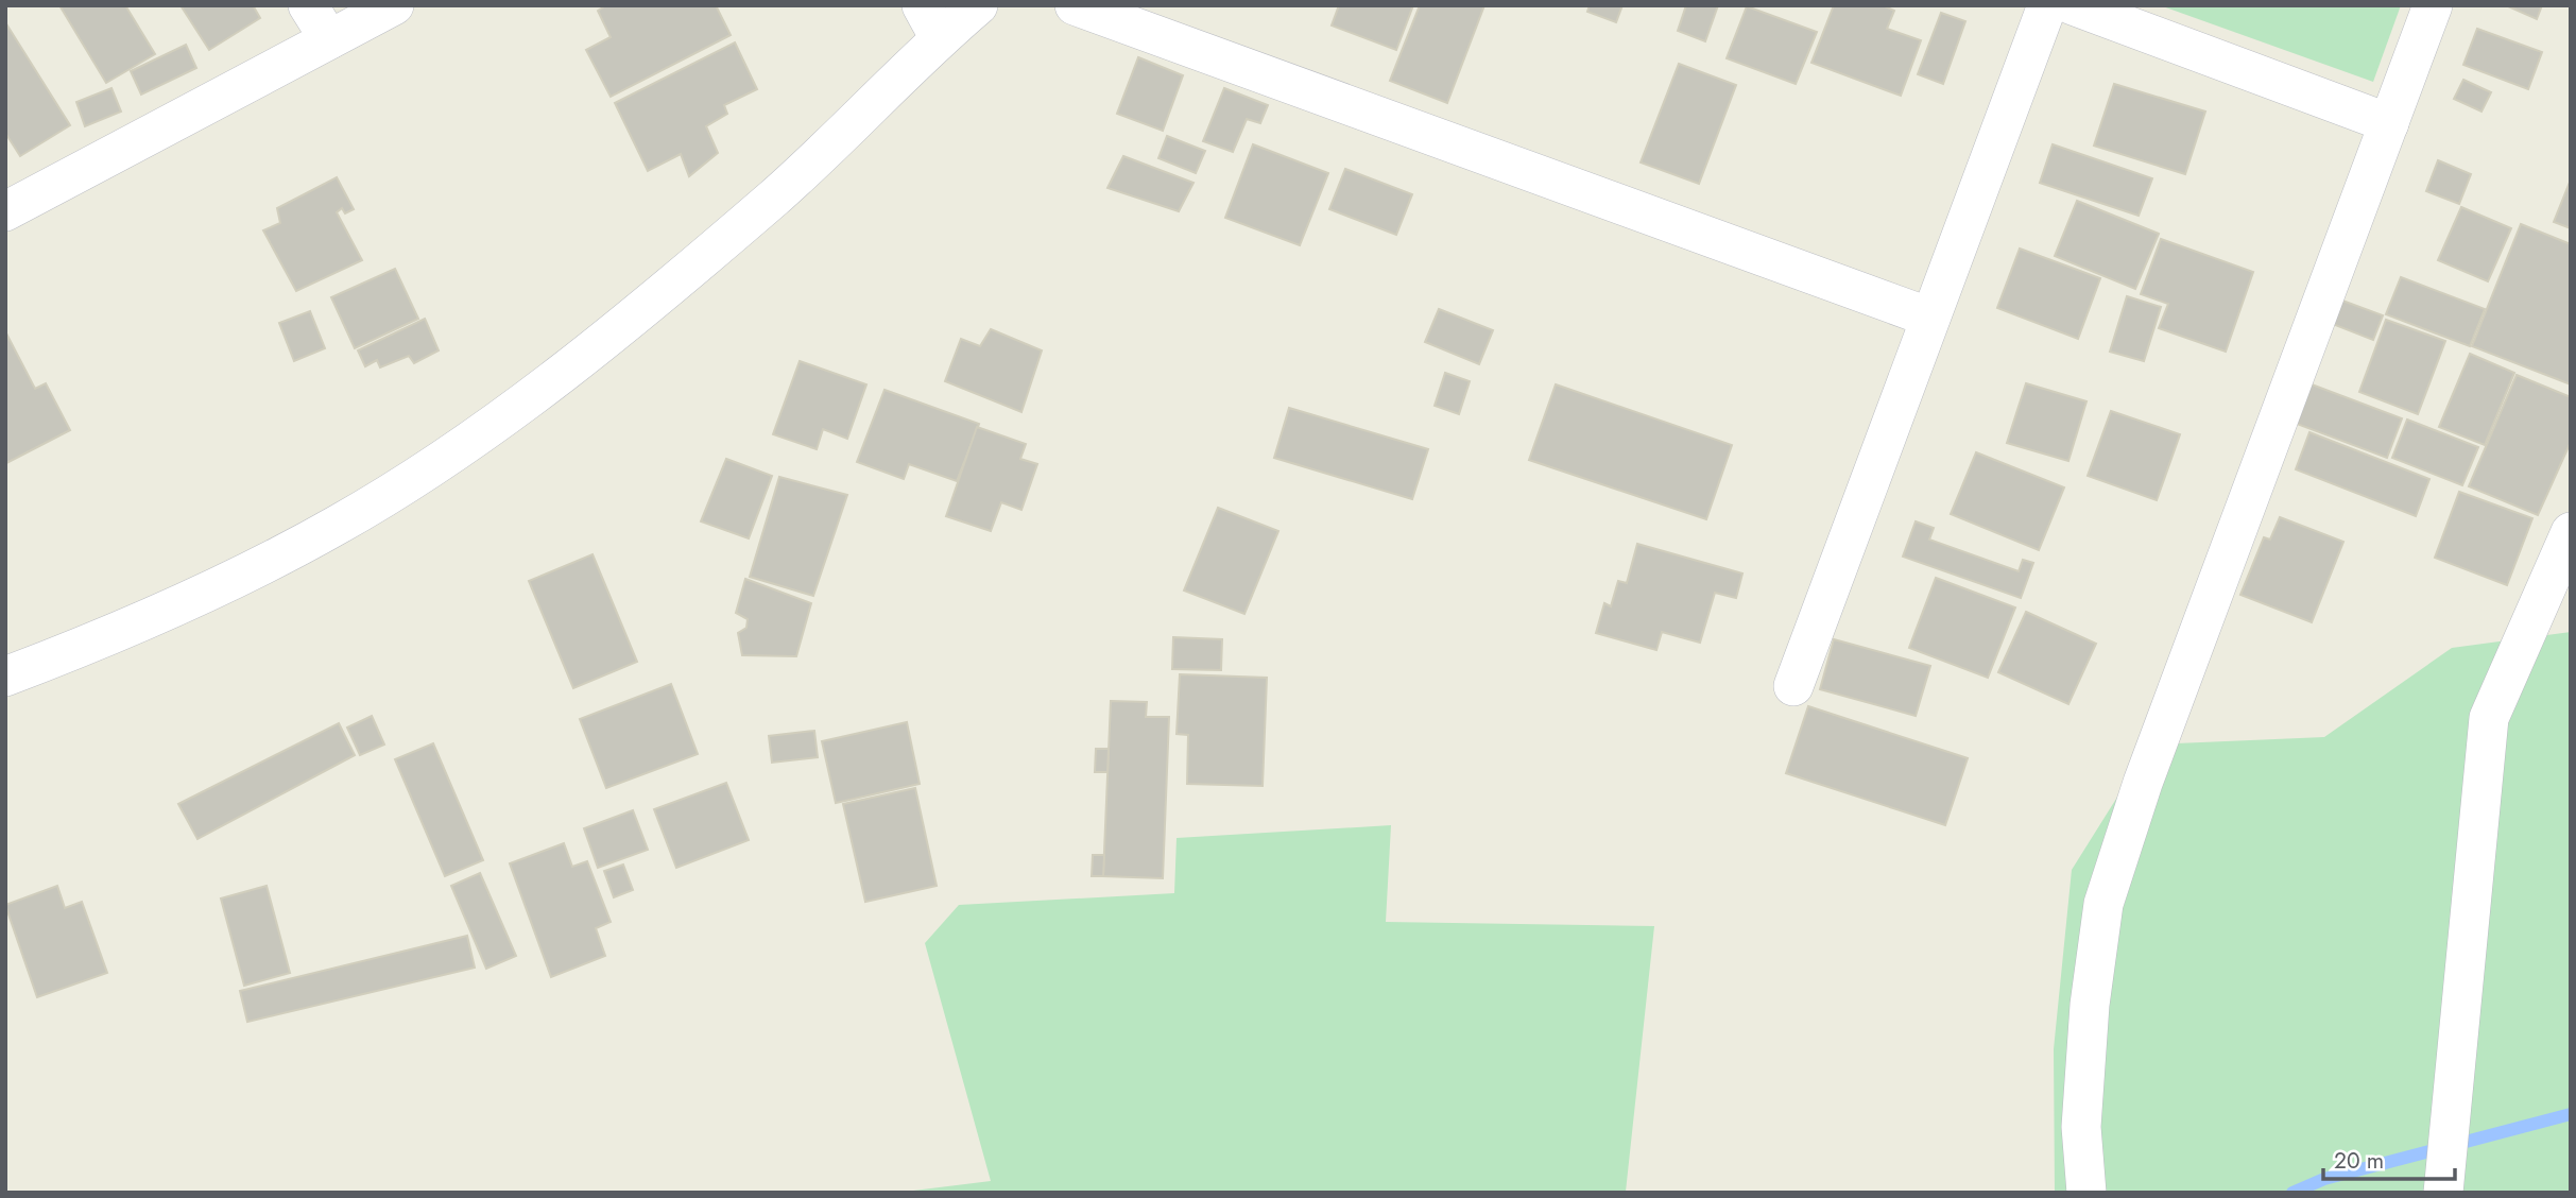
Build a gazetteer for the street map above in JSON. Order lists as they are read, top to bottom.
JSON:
{
  "scale_bar": "20 m"
}
